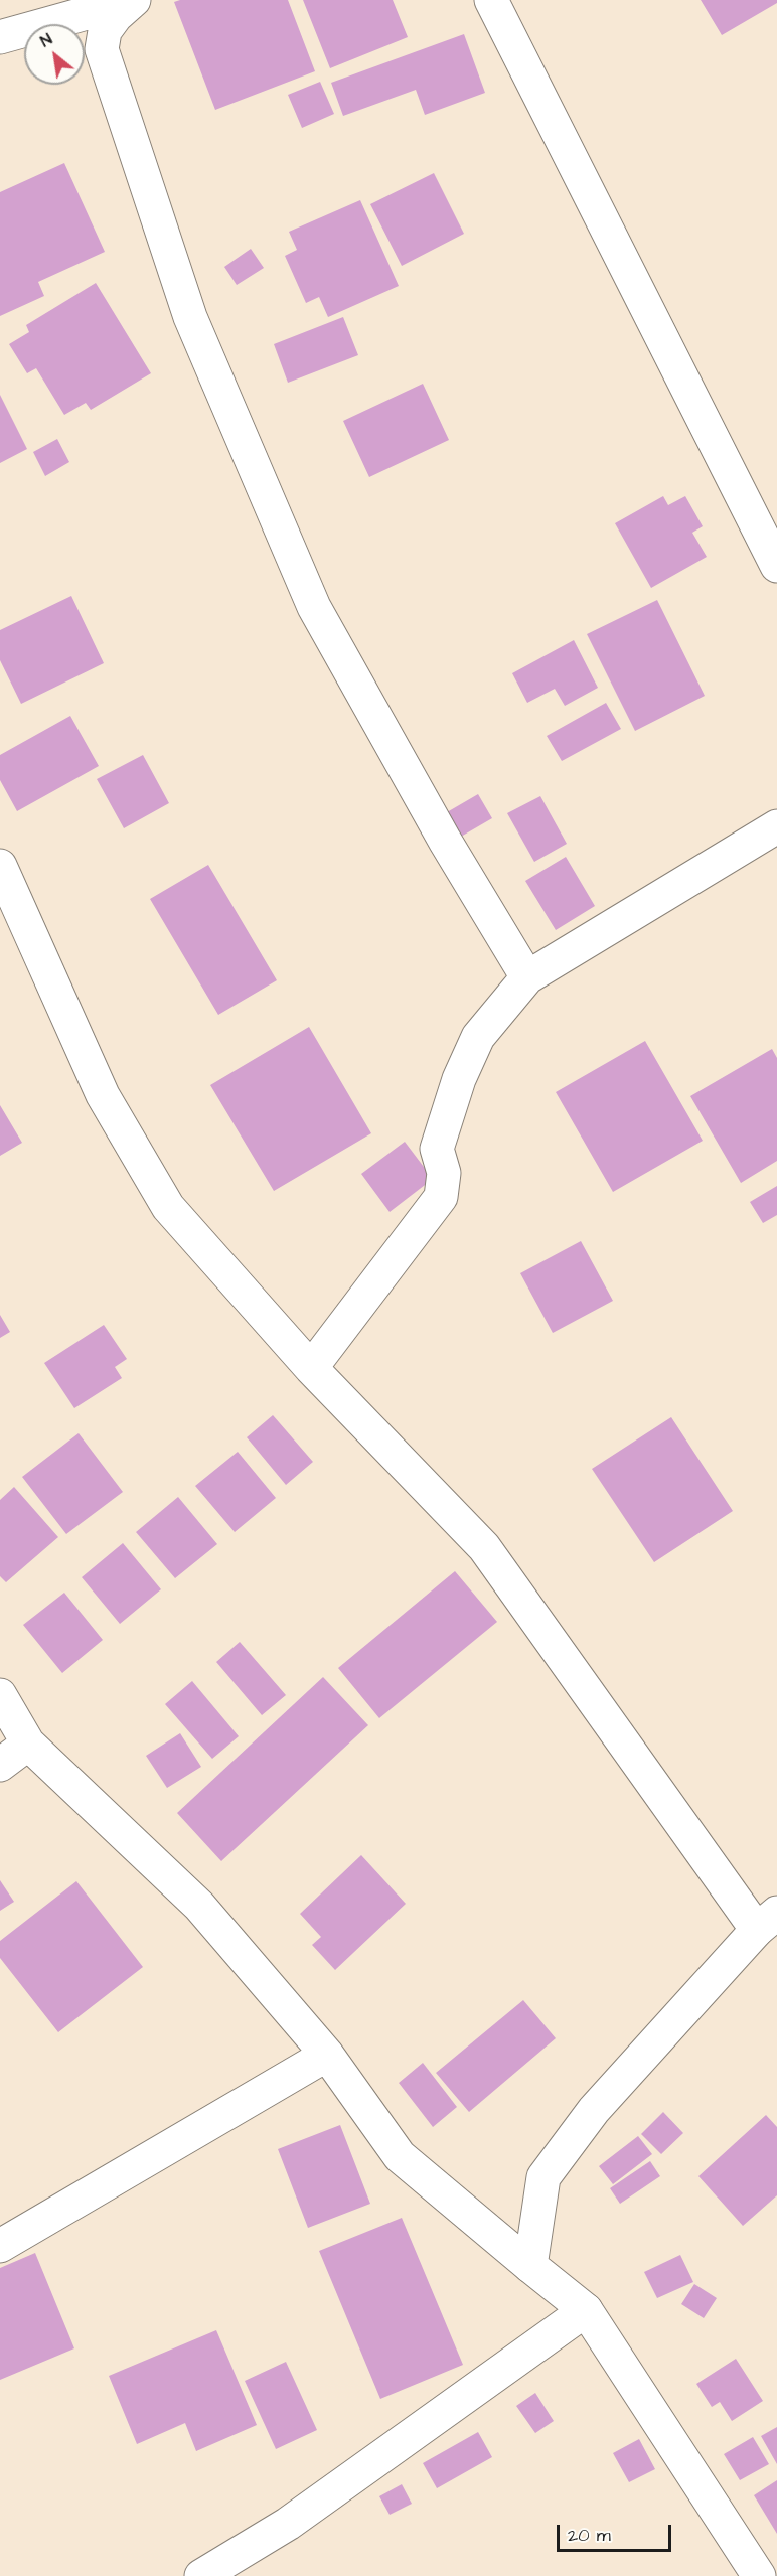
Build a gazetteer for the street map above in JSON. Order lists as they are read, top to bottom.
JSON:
{
  "scale_bar": "20 m",
  "north": "top left"
}
